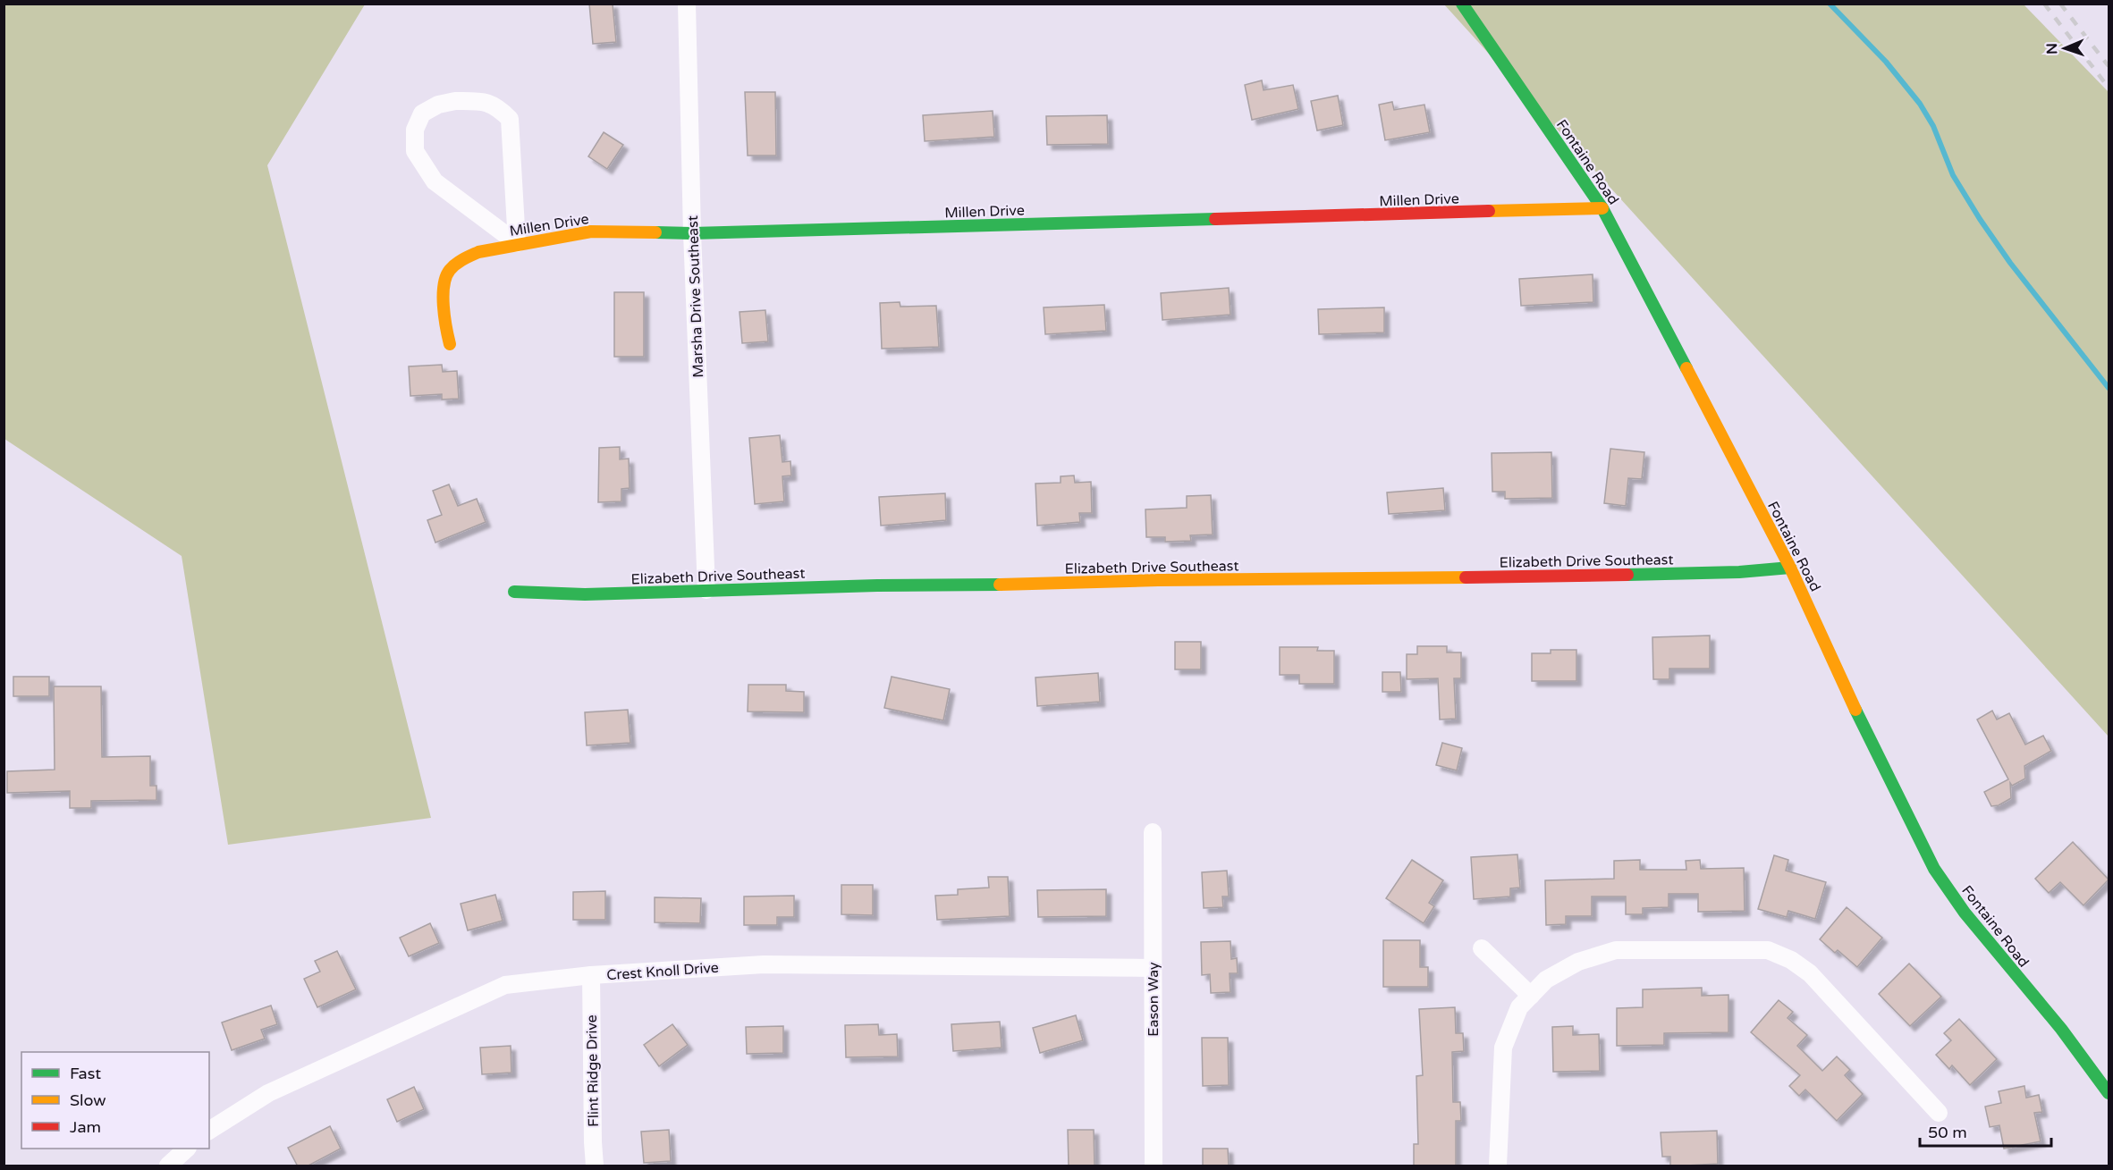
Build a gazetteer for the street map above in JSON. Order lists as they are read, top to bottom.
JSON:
{
  "streets": {
    "street": [
      "Fontaine Road",
      "Millen Drive",
      "Marsha Drive Southeast",
      "Elizabeth Drive Southeast",
      "Crest Knoll Drive",
      "Eason Way",
      "Flint Ridge Drive"
    ]
  },
  "crossings": [
    ["Fontaine Road", "Millen Drive"],
    ["Fontaine Road", "Elizabeth Drive Southeast"],
    ["Millen Drive", "Marsha Drive Southeast"],
    ["Marsha Drive Southeast", "Elizabeth Drive Southeast"],
    ["Crest Knoll Drive", "Eason Way"],
    ["Crest Knoll Drive", "Flint Ridge Drive"]
  ],
  "legend": ["Fast", "Slow", "Jam"],
  "scale_bar": "50 m",
  "north": "left"
}
